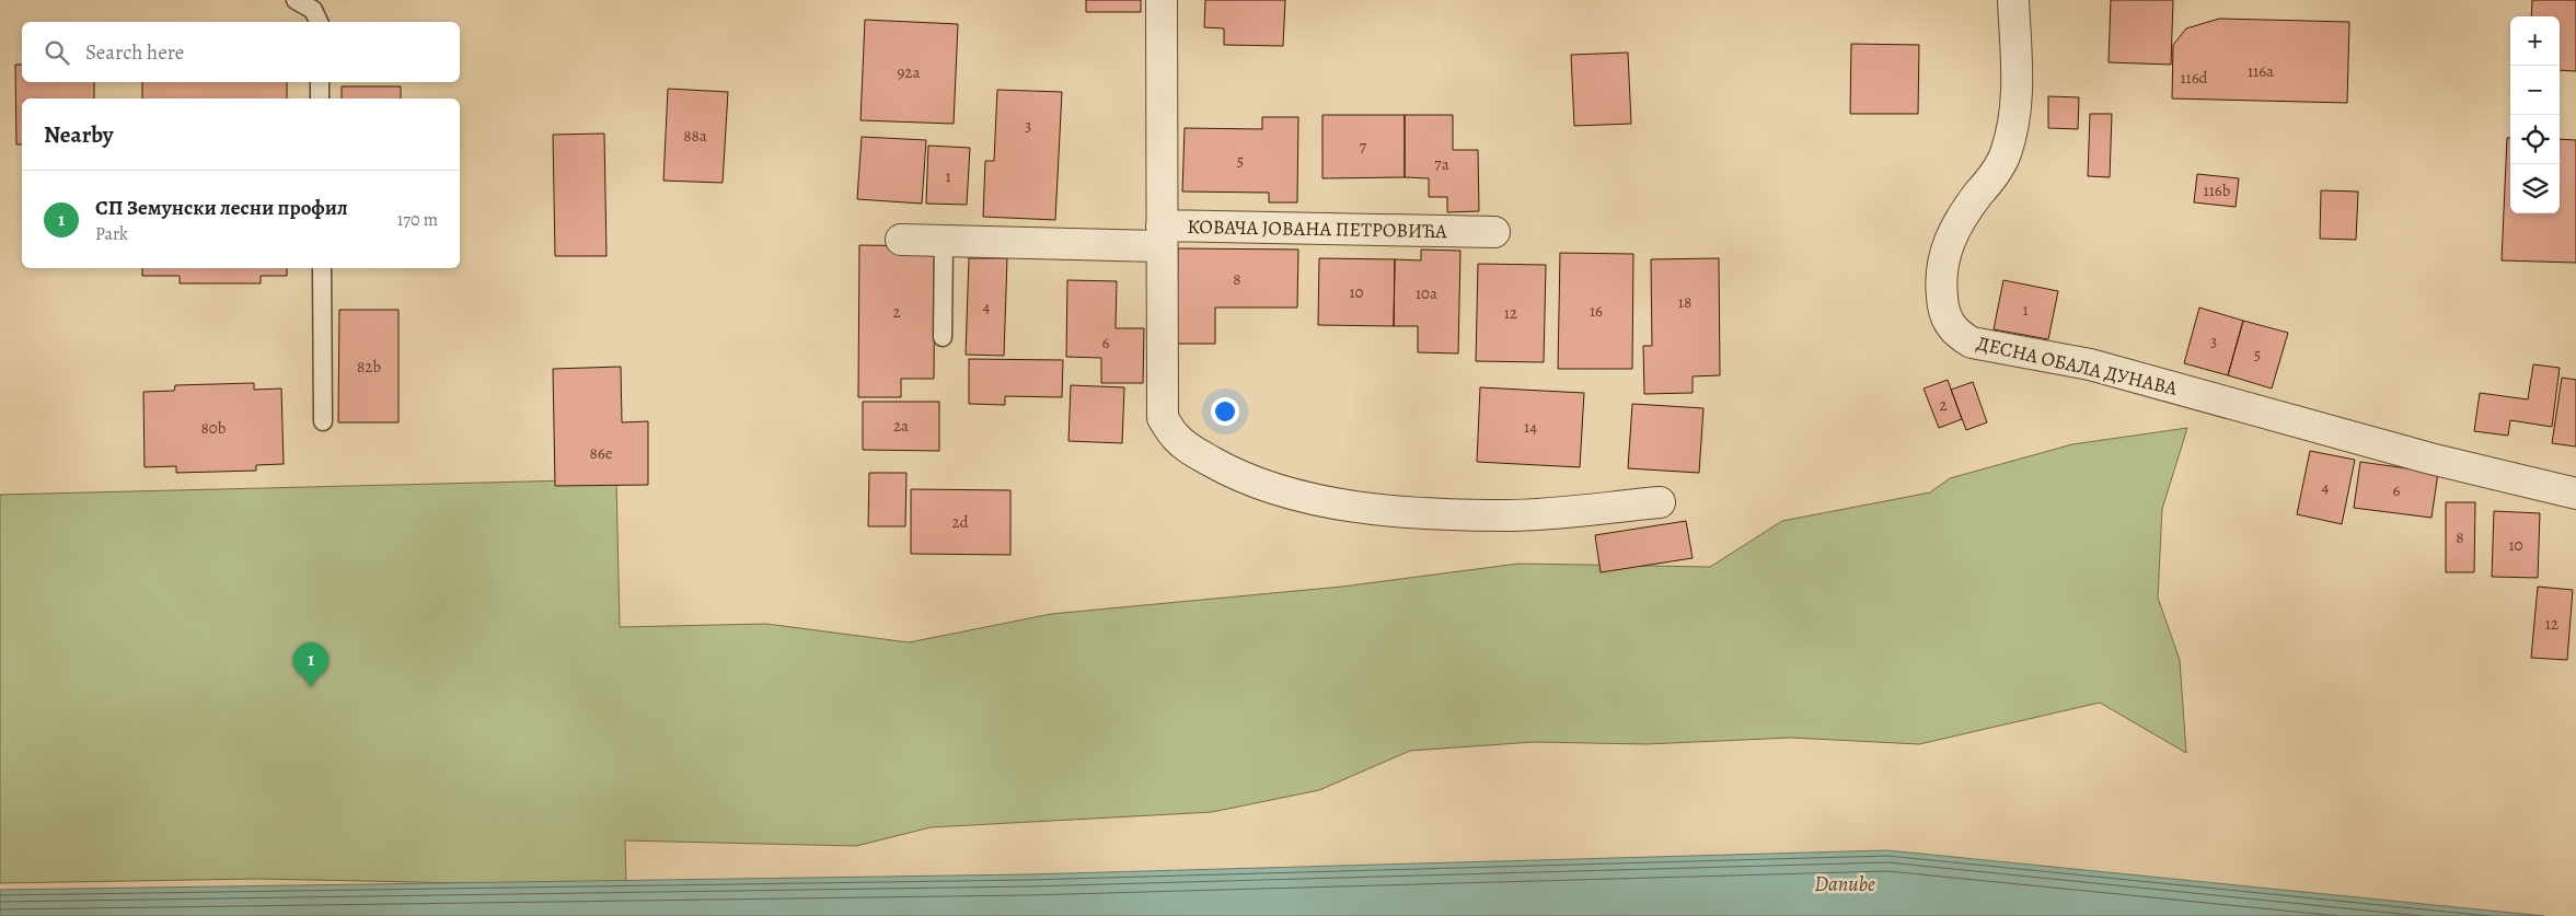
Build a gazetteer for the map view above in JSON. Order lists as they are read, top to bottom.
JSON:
{
  "streets": {
    "street": ["КОВАЧА ЈОВАНА ПЕТРОВИЋА", "ДЕСНА ОБАЛА ДУНАВА"]
  },
  "water": ["Danube"],
  "house_numbers": [
    "116a",
    "92a",
    "116d",
    "3",
    "88a",
    "7",
    "5",
    "7a",
    "1",
    "116b",
    "8",
    "10",
    "10a",
    "18",
    "4",
    "1",
    "16",
    "2",
    "12",
    "3",
    "6",
    "5",
    "82b",
    "2",
    "2a",
    "14",
    "80b",
    "86e",
    "4",
    "6",
    "2d",
    "8",
    "10",
    "12"
  ],
  "page": {
    "map_buttons": ["+", "−"],
    "search": "Search here",
    "heading": "Nearby",
    "list": [
      {
        "mark": "1",
        "name": "СП Земунски лесни профил",
        "note": "Park",
        "value": "170 m"
      }
    ],
    "pins": "1"
  }
}
